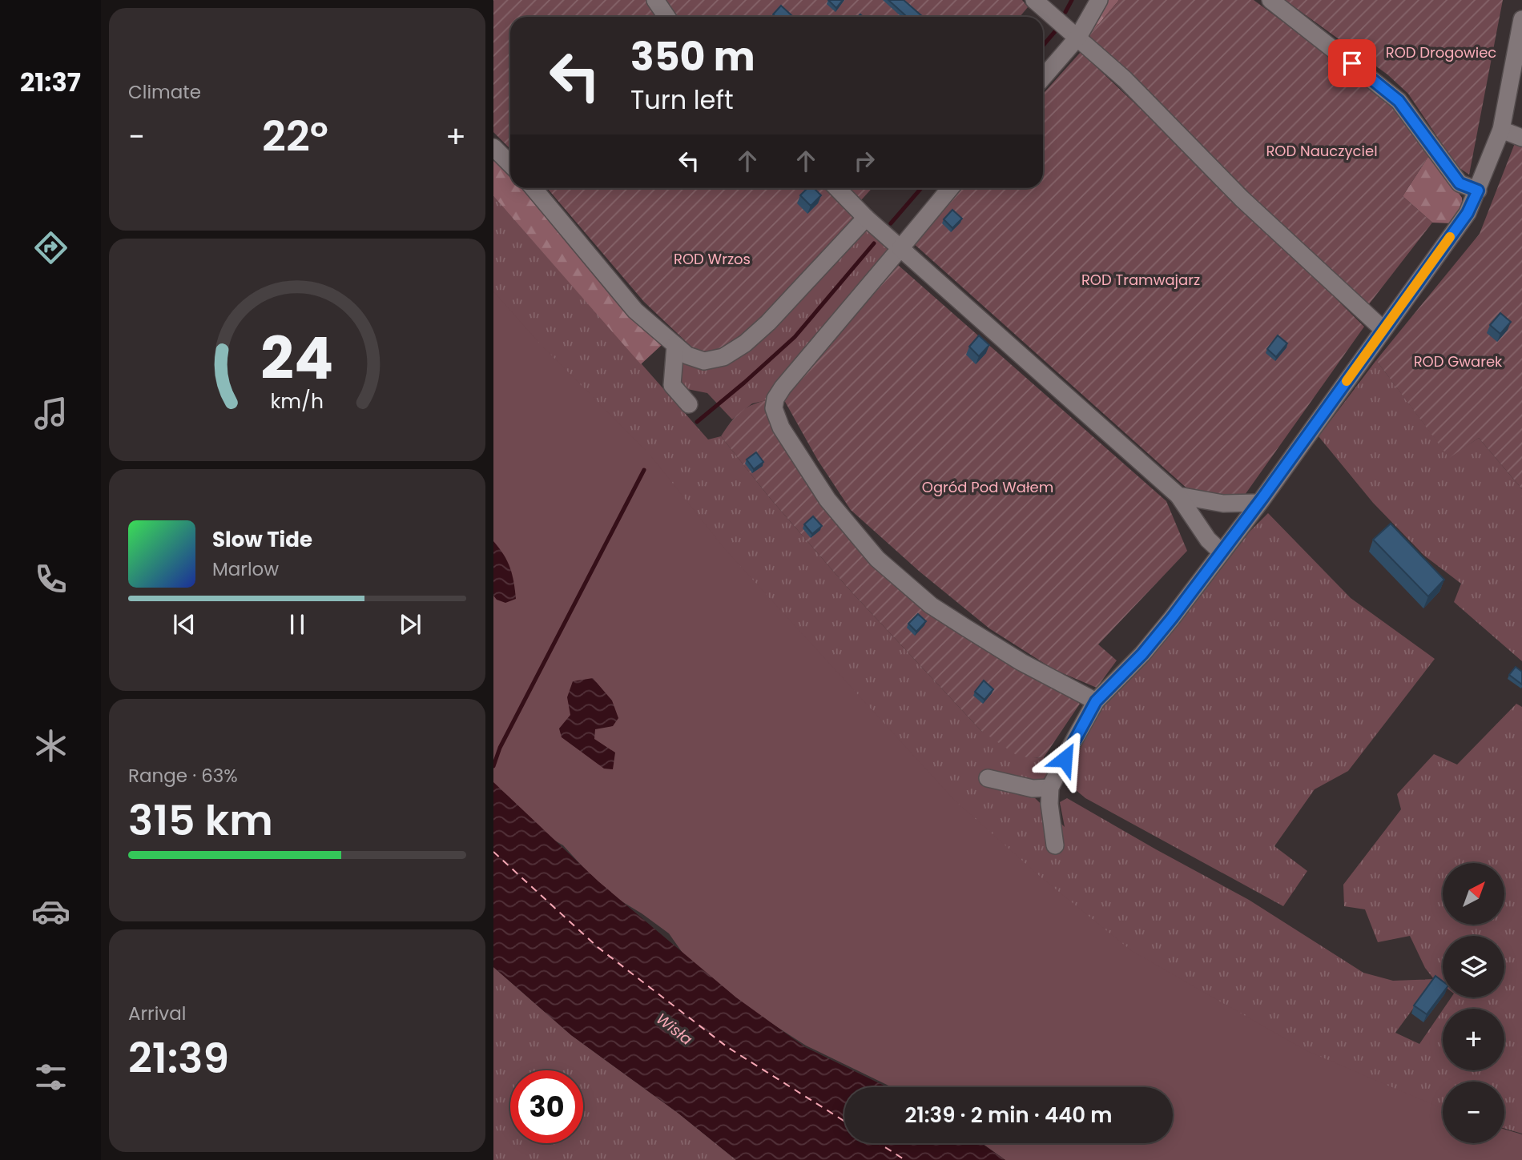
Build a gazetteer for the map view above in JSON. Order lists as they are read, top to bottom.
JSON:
{
  "water": ["Wisła"],
  "parks": [
    "ROD Drogowiec",
    "ROD Nauczyciel",
    "ROD Wrzos",
    "ROD Tramwajarz",
    "ROD Gwarek",
    "Ogród Pod Wałem"
  ],
  "north": "top right",
  "page": {
    "tabs": "21:37",
    "tile": [
      "Climate",
      ["Range · 63%", "315 km"],
      ["Arrival", "21:39"]
    ],
    "turn": ["350 m", "Turn left"],
    "heat": ["−", "22°", "+"],
    "song": ["Slow Tide", "Marlow"],
    "map_buttons": ["+", "−"],
    "limit": "30",
    "trip": "21:39 · 2 min · 440 m",
    "gauge": ["24", "km/h"]
  }
}
